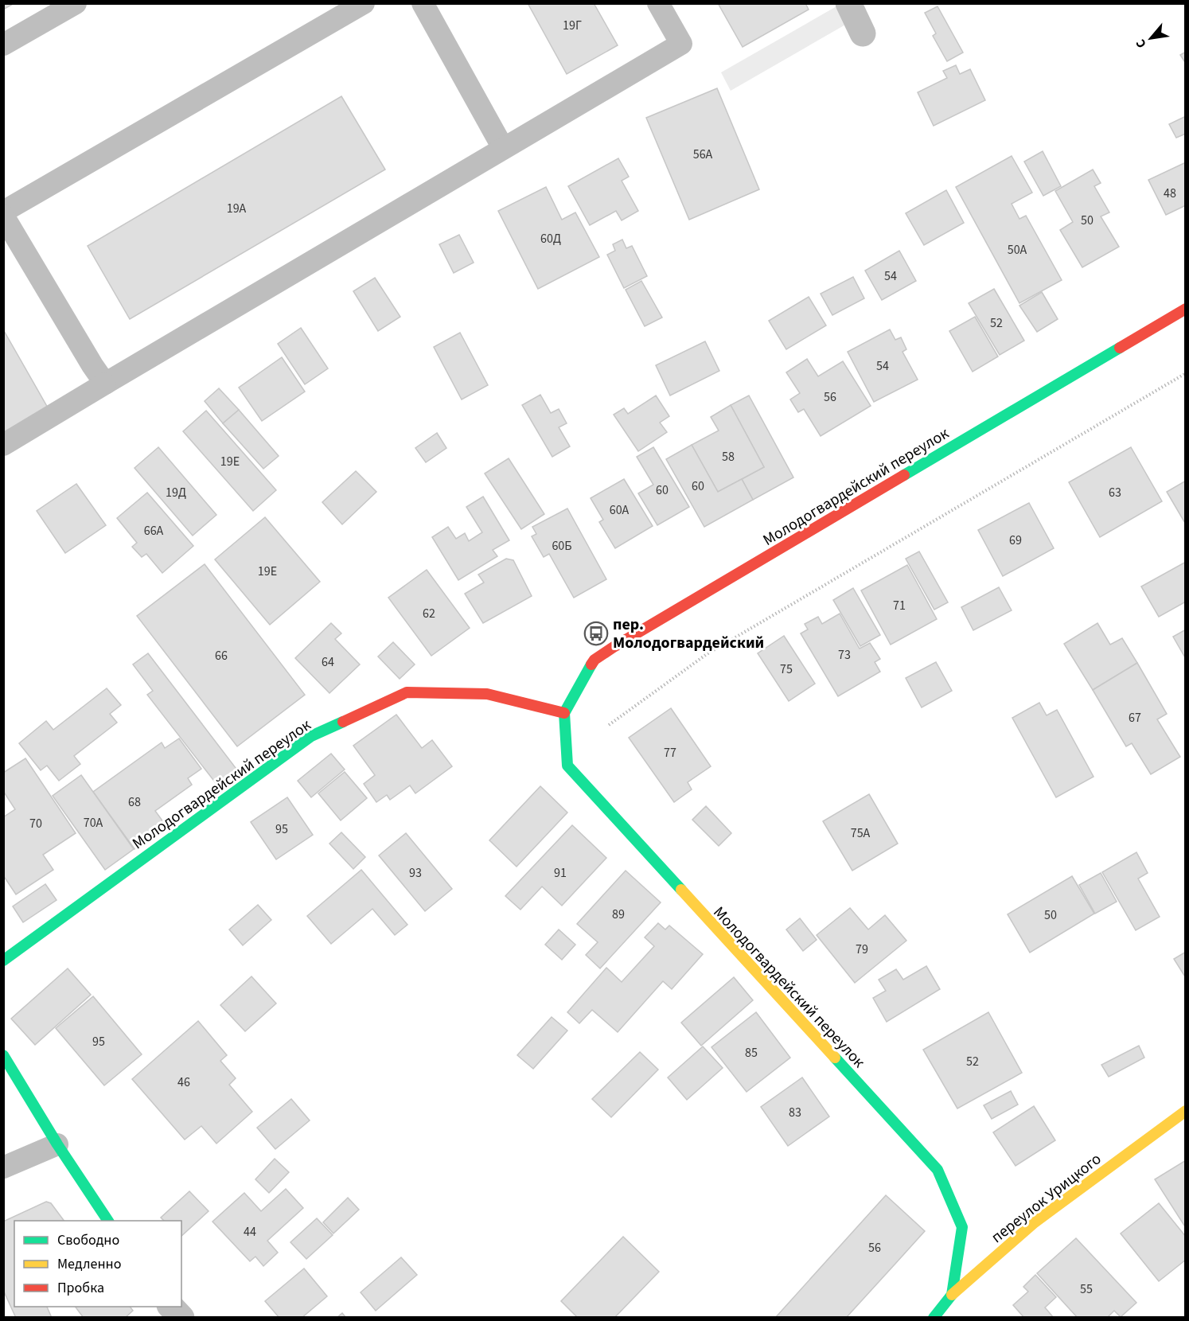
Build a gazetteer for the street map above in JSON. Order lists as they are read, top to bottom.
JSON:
{
  "streets": {
    "main road": ["Молодогвардейский переулок", "переулок Урицкого"]
  },
  "crossings": [
    ["Молодогвардейский переулок", "переулок Урицкого"]
  ],
  "places": {
    "bus stop": ["пер. Молодогвардейский"]
  },
  "house_numbers": [
    "19Г",
    "56А",
    "48",
    "19А",
    "50",
    "60Д",
    "50А",
    "54",
    "52",
    "54",
    "56",
    "58",
    "19Е",
    "60",
    "60",
    "19Д",
    "63",
    "60А",
    "66А",
    "69",
    "60Б",
    "19Е",
    "71",
    "62",
    "73",
    "66",
    "64",
    "75",
    "67",
    "77",
    "68",
    "70А",
    "70",
    "95",
    "75А",
    "93",
    "91",
    "89",
    "50",
    "79",
    "95",
    "85",
    "52",
    "46",
    "83",
    "44",
    "56",
    "55"
  ],
  "legend": ["Свободно", "Медленно", "Пробка"],
  "north": "bottom left"
}
